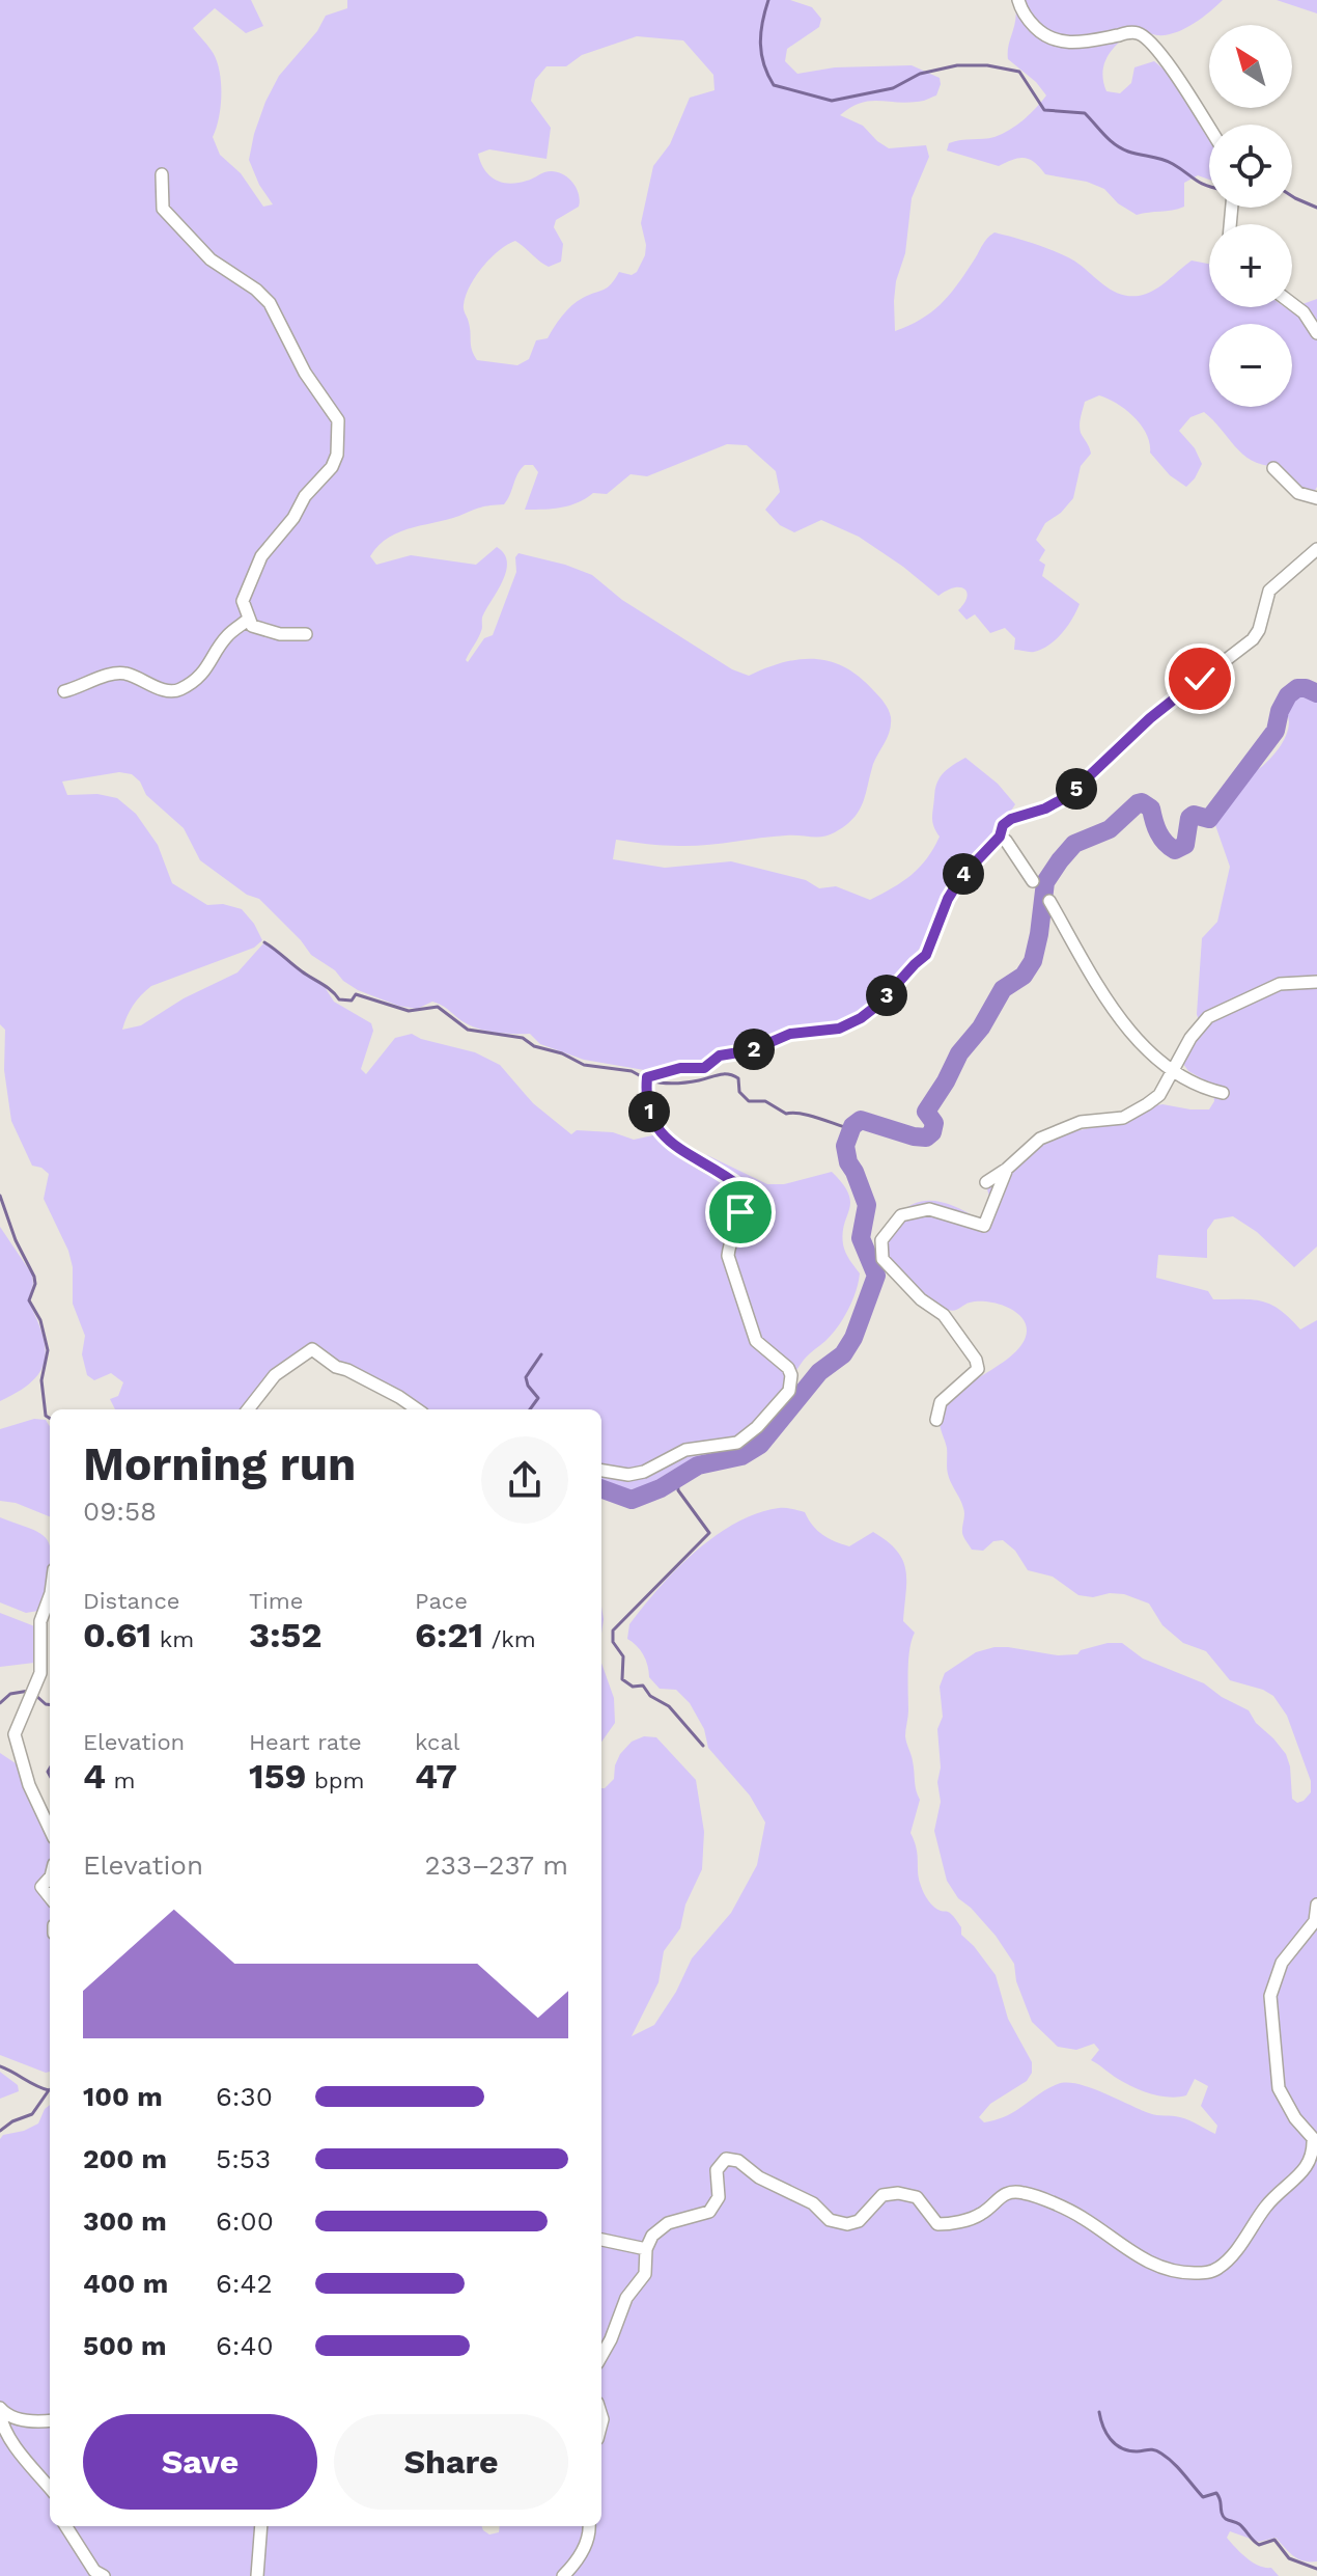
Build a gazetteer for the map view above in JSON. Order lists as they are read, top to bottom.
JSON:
{
  "north": "top left",
  "page": {
    "map_buttons": ["+", "−"],
    "pins": [
      "5",
      "4",
      "3",
      "2",
      "1"
    ],
    "heading": ["Morning run", "09:58"],
    "stats": [
      ["Distance", "0.61 km"],
      ["Time", "3:52"],
      ["Pace", "6:21 /km"],
      ["Elevation", "4 m"],
      ["Heart rate", "159 bpm"],
      ["kcal", "47"]
    ],
    "chart": ["Elevation", "233–237 m"],
    "list": [
      {
        "name": "100 m",
        "note": "6:30"
      },
      {
        "name": "200 m",
        "note": "5:53"
      },
      {
        "name": "300 m",
        "note": "6:00"
      },
      {
        "name": "400 m",
        "note": "6:42"
      },
      {
        "name": "500 m",
        "note": "6:40"
      }
    ],
    "buttons": ["Save", "Share"]
  }
}
